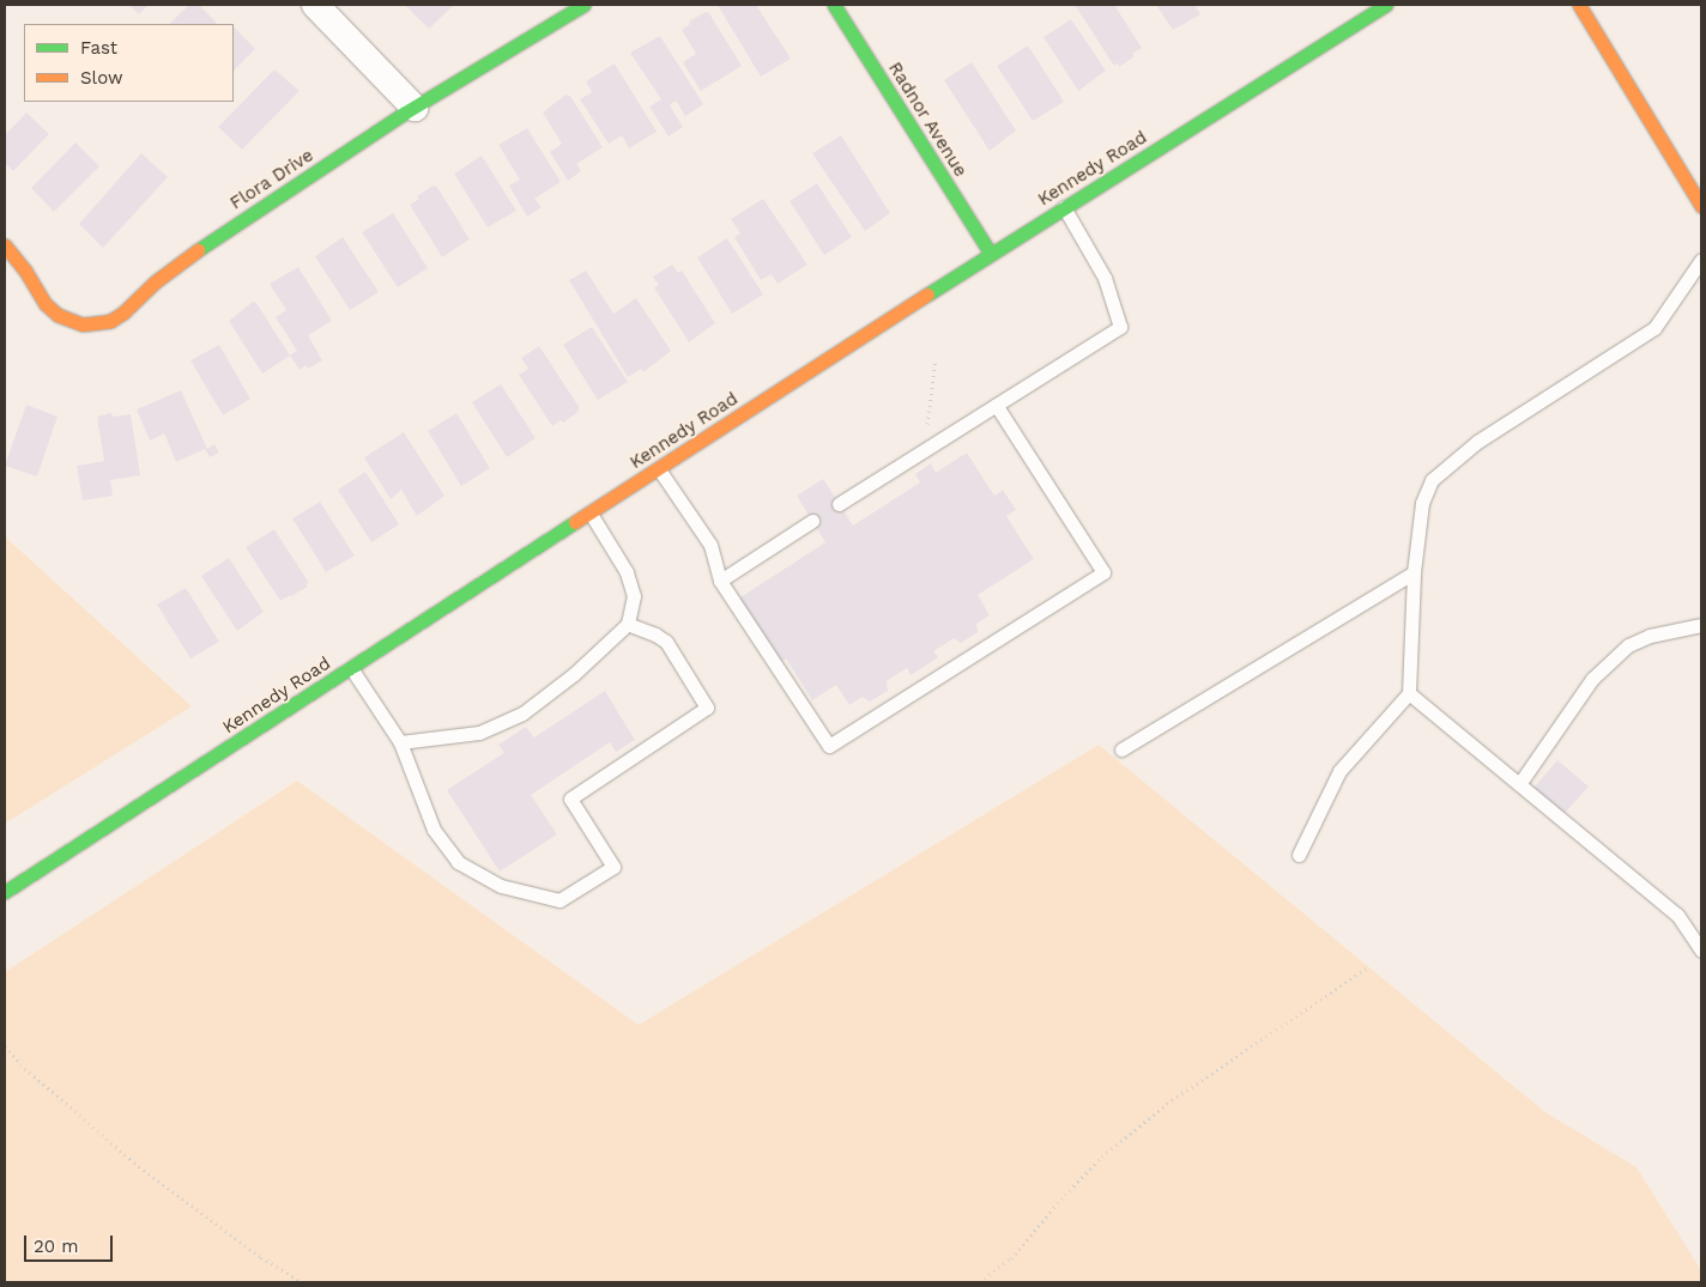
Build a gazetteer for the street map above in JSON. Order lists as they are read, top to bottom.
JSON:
{
  "streets": {
    "main road": ["Radnor Avenue", "Kennedy Road", "Flora Drive"]
  },
  "crossings": [
    ["Radnor Avenue", "Kennedy Road"]
  ],
  "legend": ["Fast", "Slow"],
  "scale_bar": "20 m"
}
